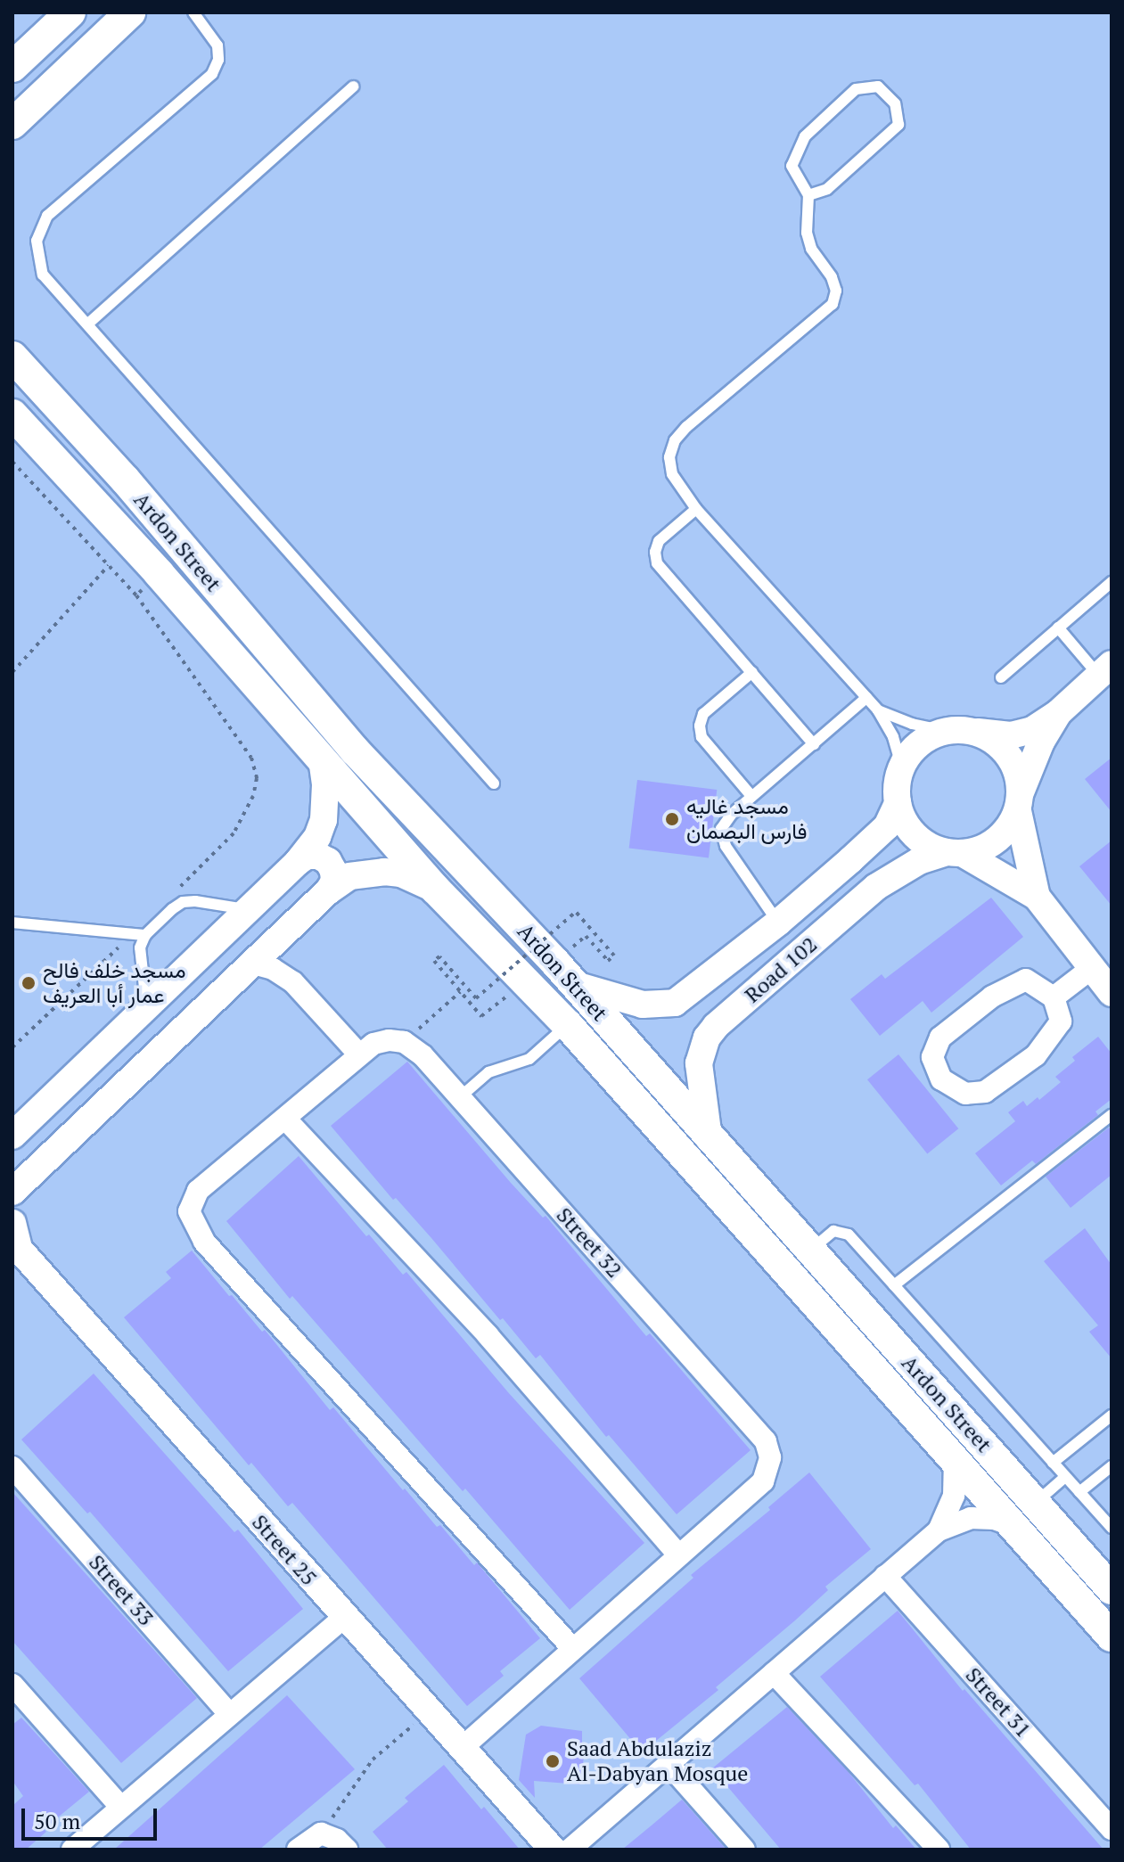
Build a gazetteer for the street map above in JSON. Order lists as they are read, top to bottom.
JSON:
{
  "streets": {
    "main road": ["Ardon Street"],
    "street": [
      "Road 102",
      "Street 32",
      "Street 25",
      "Street 33",
      "Street 31"
    ]
  },
  "crossings": [
    ["Ardon Street", "Road 102"],
    ["Street 32", "Street 25"]
  ],
  "places": ["مسجد غاليه فارس البصمان", "مسجد خلف فالح عمار أبا العريف", "Saad Abdulaziz Al-Dabyan Mosque"],
  "scale_bar": "50 m"
}
